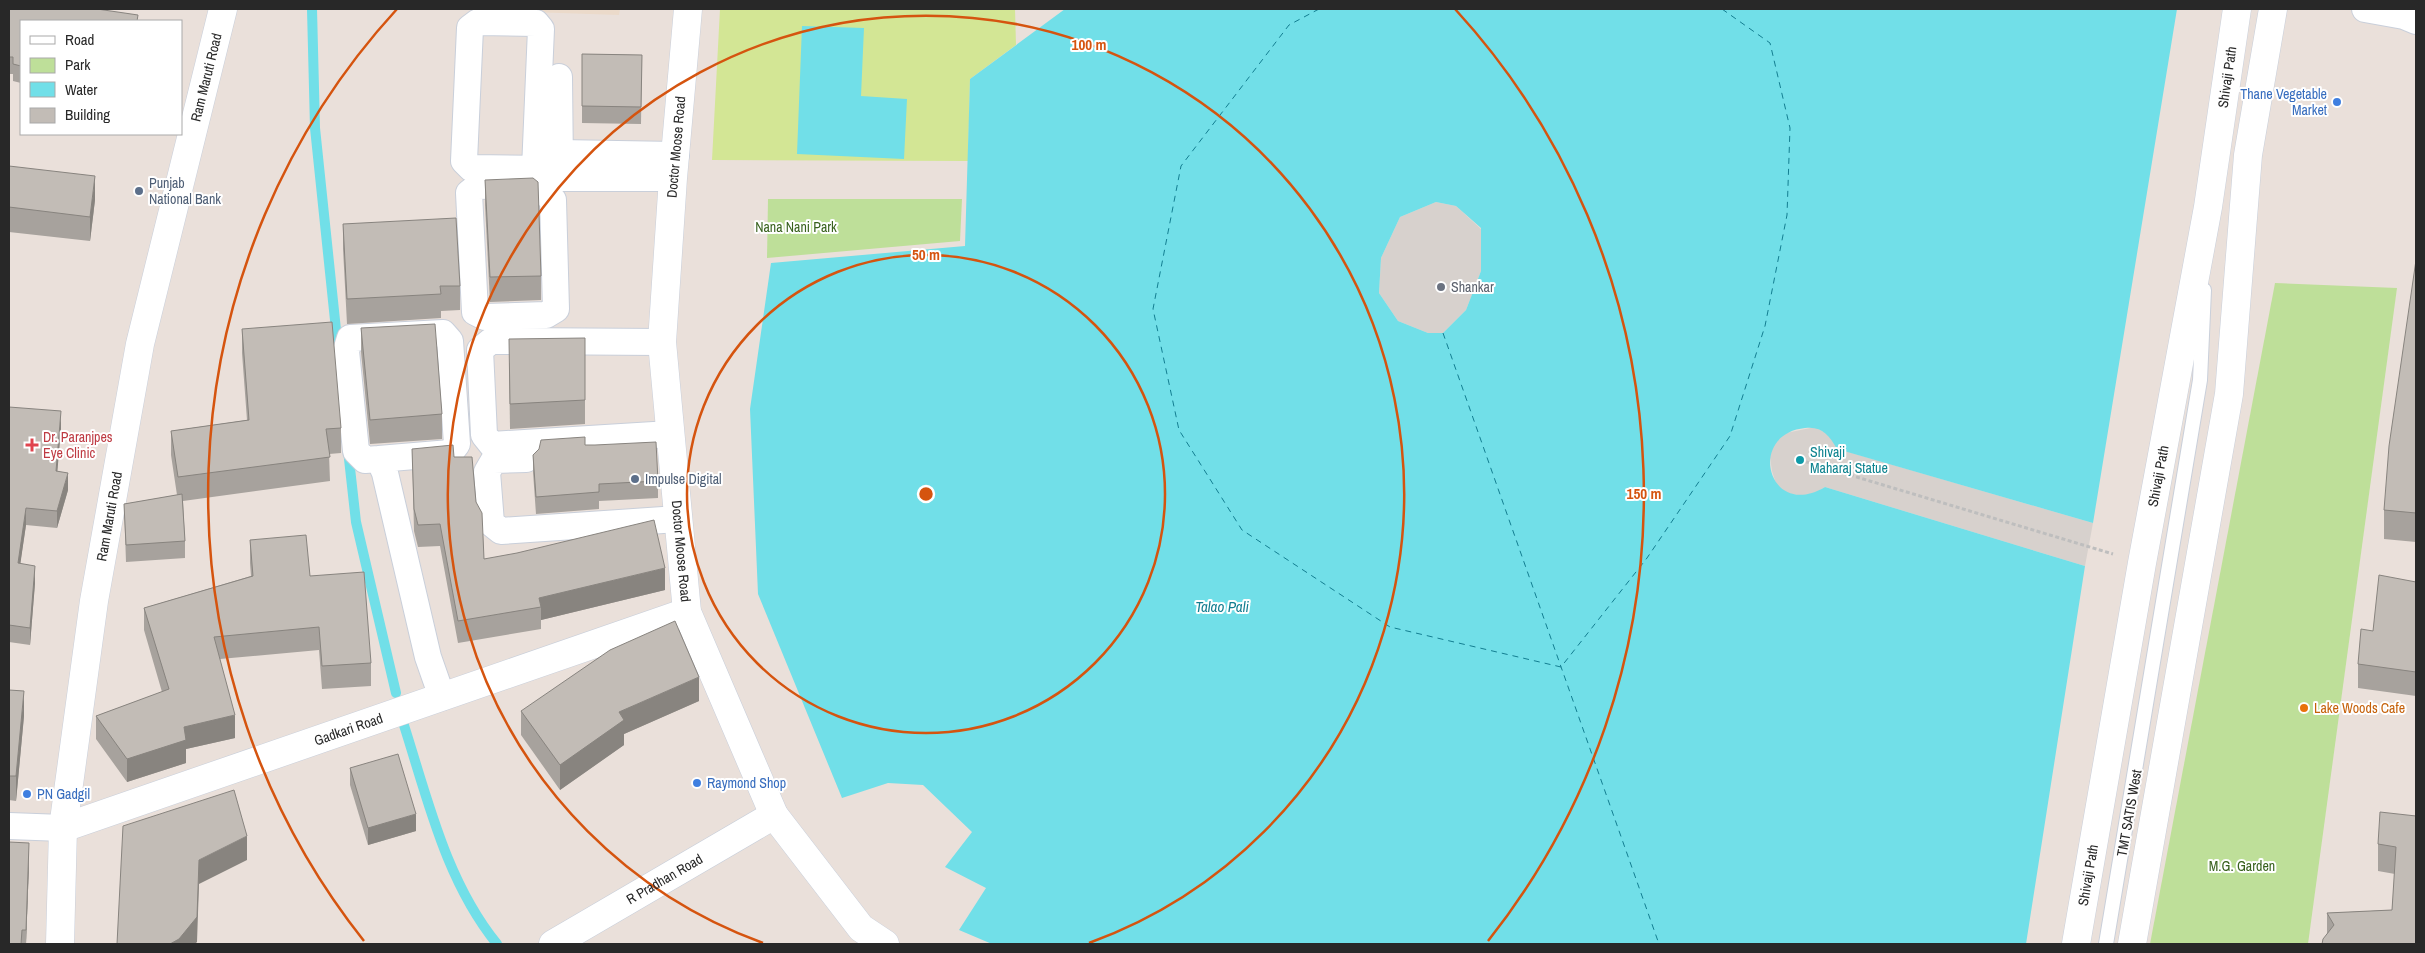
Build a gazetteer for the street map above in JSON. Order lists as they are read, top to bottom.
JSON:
{
  "streets": {
    "main road": [
      "Ram Maruti Road",
      "Shivaji Path",
      "Doctor Moose Road",
      "Gadkari Road",
      "R Pradhan Road"
    ],
    "lane": ["TMT SATIS West"]
  },
  "crossings": [
    ["Ram Maruti Road", "Gadkari Road"],
    ["Shivaji Path", "TMT SATIS West"],
    ["Doctor Moose Road", "Gadkari Road"],
    ["Doctor Moose Road", "R Pradhan Road"]
  ],
  "water": ["Talao Pali"],
  "parks": ["Nana Nani Park", "M.G. Garden"],
  "places": {
    "other": [
      "Thane Vegetable Market",
      "Punjab National Bank",
      "Shankar",
      "Shivaji Maharaj Statue",
      "Impulse Digital",
      "Lake Woods Cafe",
      "Raymond Shop",
      "PN Gadgil"
    ],
    "health": ["Dr. Paranjpes Eye Clinic"]
  },
  "legend": [
    "Road",
    "Park",
    "Water",
    "Building"
  ],
  "rings": ["100 m", "50 m", "150 m"]
}
